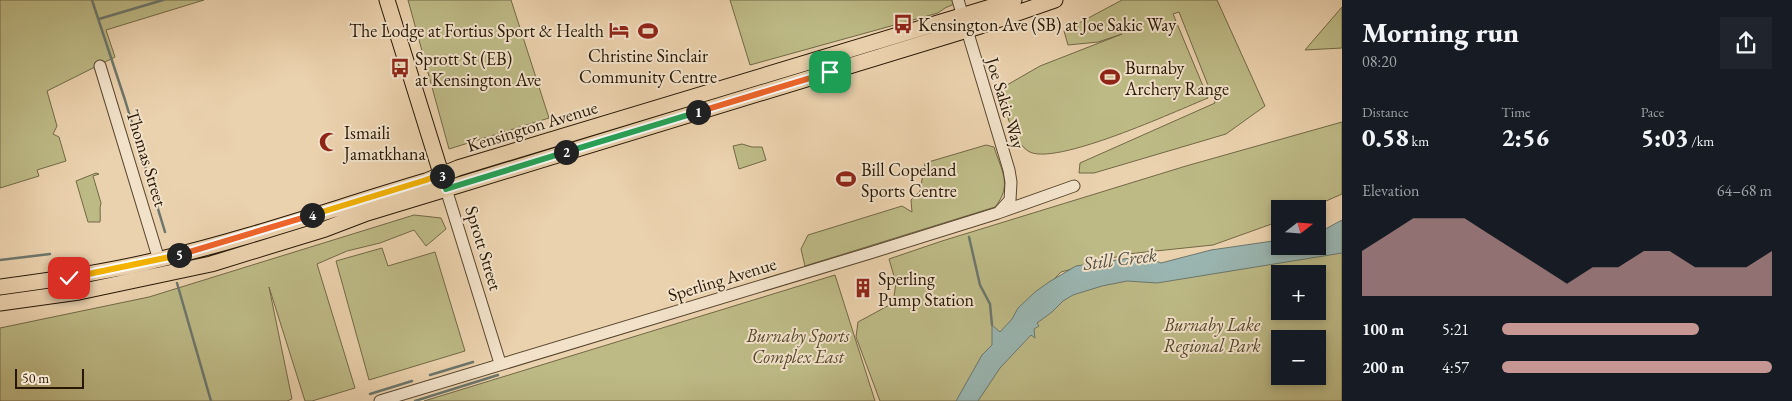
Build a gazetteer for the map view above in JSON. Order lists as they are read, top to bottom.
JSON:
{
  "streets": {
    "main road": ["Kensington Avenue", "Sprott Street"],
    "street": ["Joe Sakic Way", "Thomas Street", "Sperling Avenue"]
  },
  "crossings": [
    ["Joe Sakic Way", "Kensington Avenue"],
    ["Joe Sakic Way", "Sperling Avenue"],
    ["Kensington Avenue", "Thomas Street"],
    ["Kensington Avenue", "Sprott Street"],
    ["Sprott Street", "Sperling Avenue"]
  ],
  "water": ["Still Creek"],
  "parks": ["Burnaby Lake Regional Park", "Burnaby Sports Complex East"],
  "places": {
    "bus stop": ["Kensington Ave (SB) at Joe Sakic Way", "Sprott St (EB) at Kensington Ave"],
    "hotel": ["The Lodge at Fortius Sport & Health"],
    "sports": ["Christine Sinclair Community Centre", "Burnaby Archery Range", "Bill Copeland Sports Centre"],
    "mosque": ["Ismaili Jamatkhana"],
    "building": ["Sperling Pump Station"]
  },
  "scale_bar": "50 m",
  "north": "right",
  "page": {
    "heading": ["Morning run", "08:20"],
    "stats": [
      ["Distance", "0.58 km"],
      ["Time", "2:56"],
      ["Pace", "5:03 /km"]
    ],
    "pins": [
      "1",
      "2",
      "3",
      "4",
      "5"
    ],
    "chart": ["Elevation", "64–68 m"],
    "map_buttons": ["+", "−"],
    "list": [
      {
        "name": "100 m",
        "note": "5:21"
      },
      {
        "name": "200 m",
        "note": "4:57"
      }
    ],
    "scale": "50 m"
  }
}
